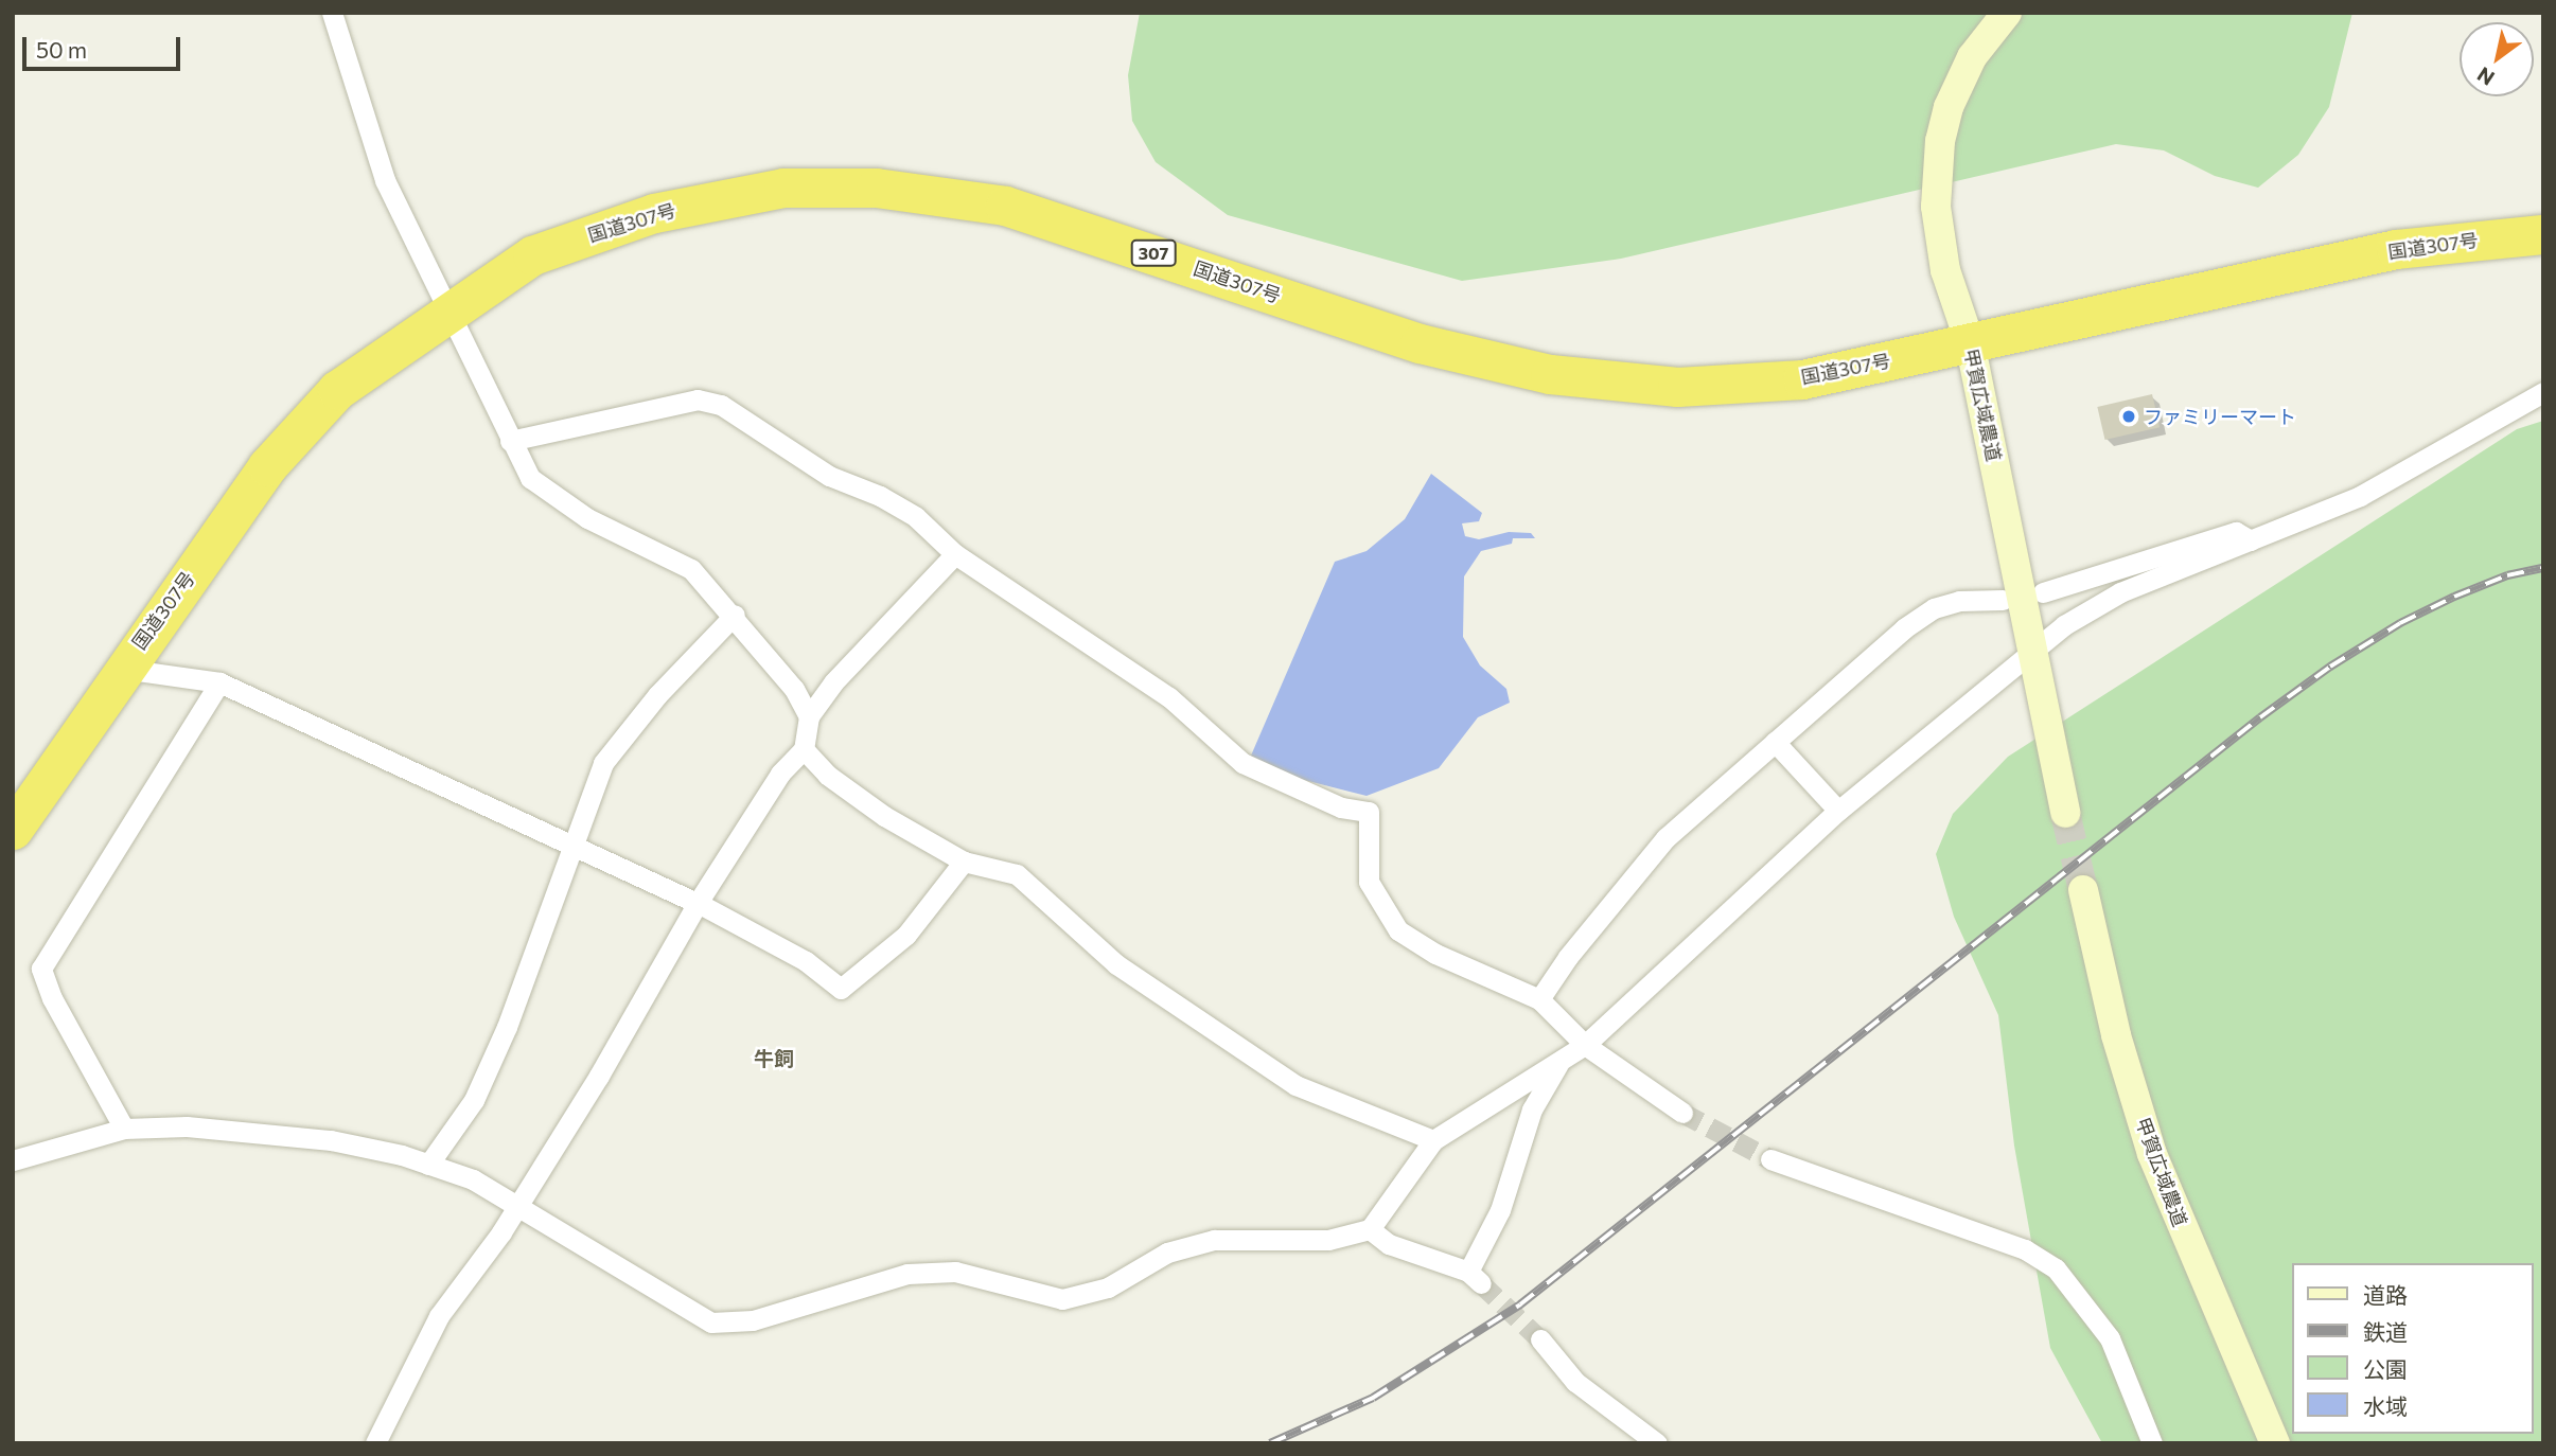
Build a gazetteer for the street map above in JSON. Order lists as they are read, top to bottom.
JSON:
{
  "streets": {
    "highway": ["国道307号", "307"],
    "street": ["甲賀広域農道"]
  },
  "crossings": [
    ["国道307号", "甲賀広域農道"]
  ],
  "districts": ["牛飼"],
  "places": ["ファミリーマート"],
  "legend": [
    "道路",
    "鉄道",
    "公園",
    "水域"
  ],
  "scale_bar": "50 m",
  "north": "bottom left"
}
